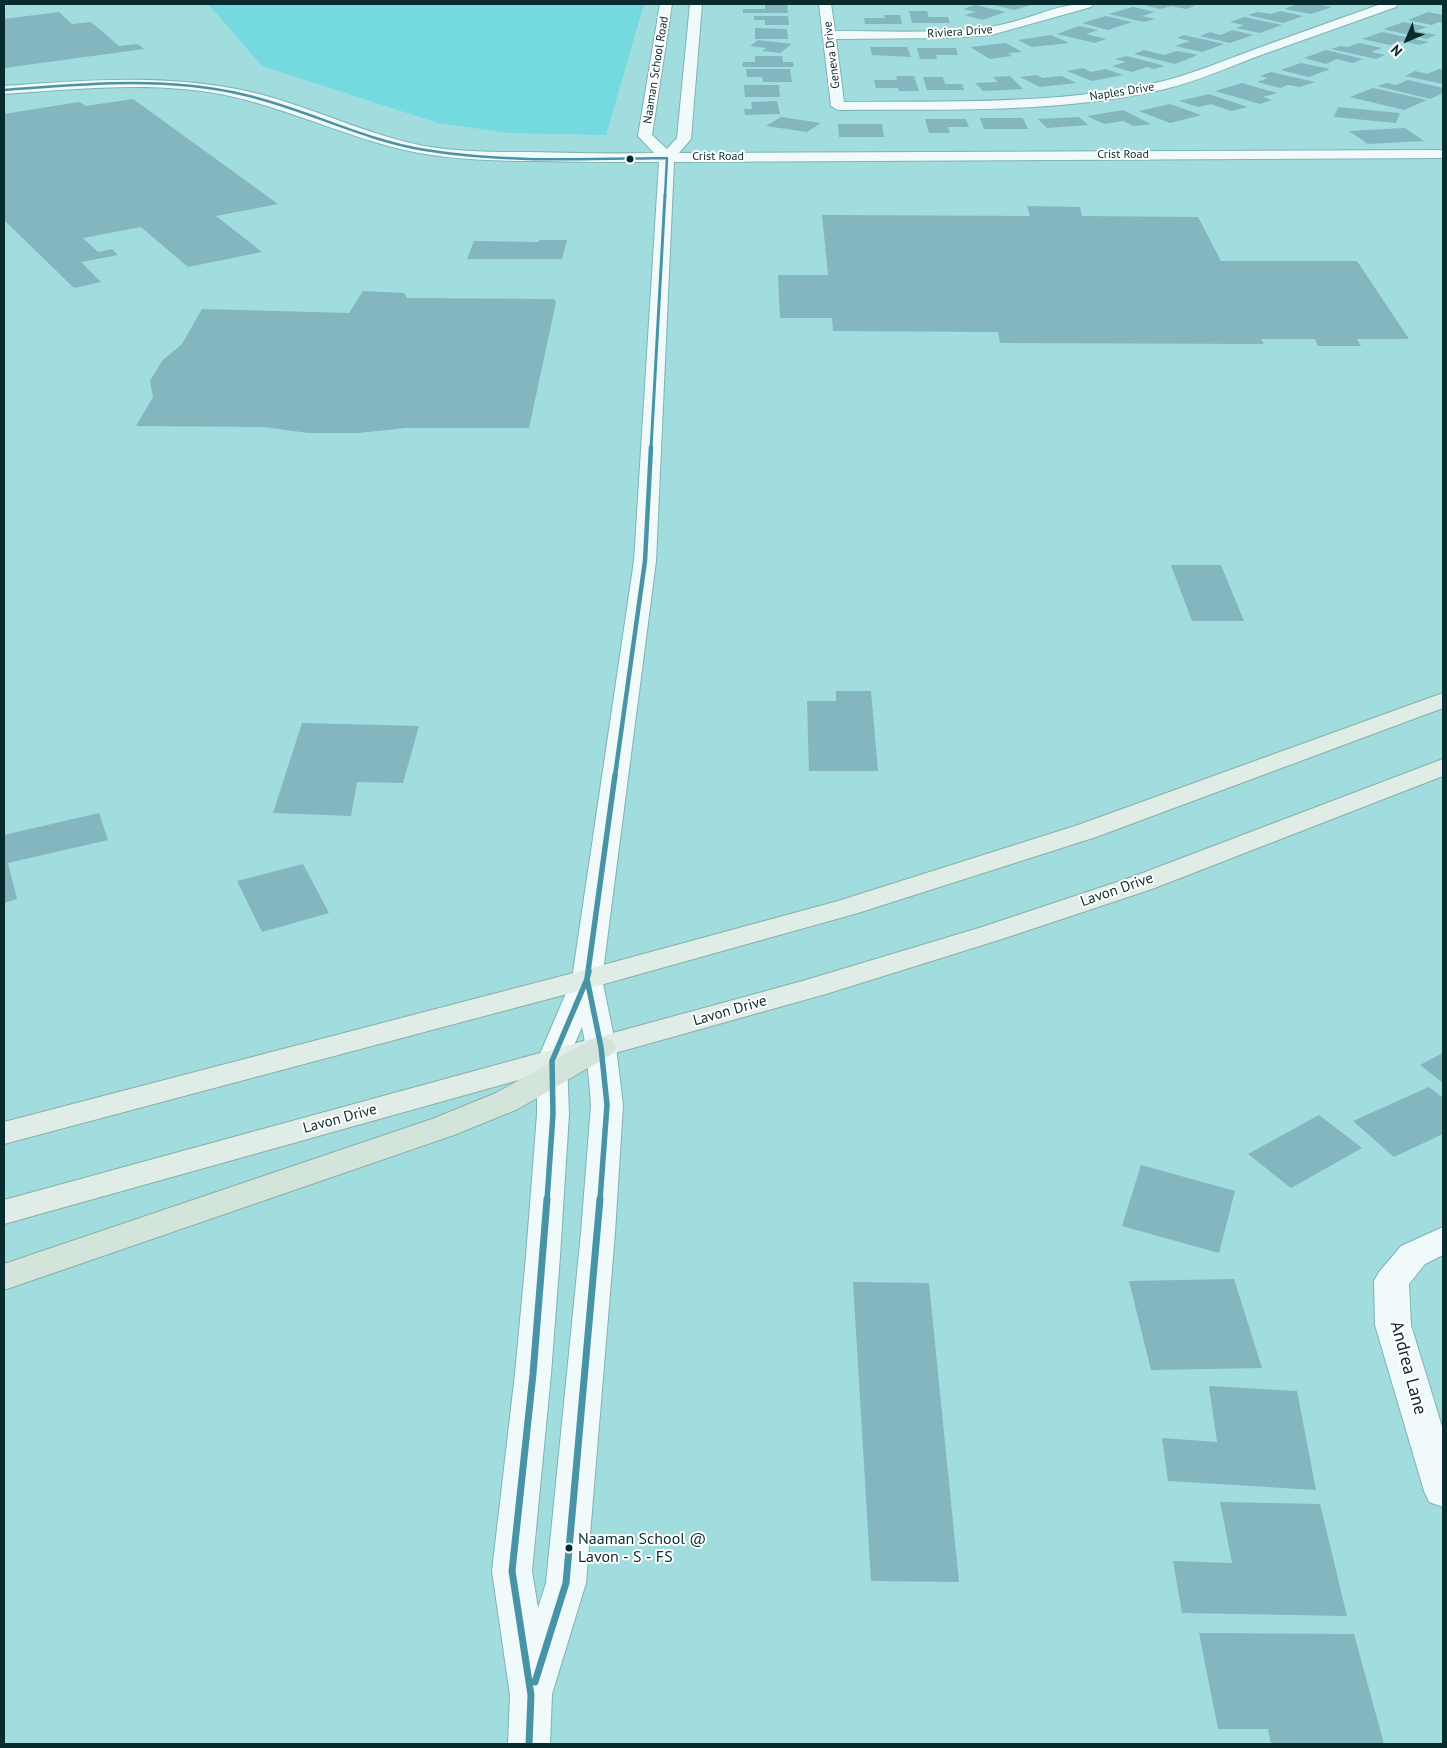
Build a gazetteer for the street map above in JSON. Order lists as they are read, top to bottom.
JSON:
{
  "streets": {
    "main road": ["Lavon Drive"],
    "street": [
      "Riviera Drive",
      "Geneva Drive",
      "Naaman School Road",
      "Naples Drive",
      "Crist Road",
      "Andrea Lane"
    ]
  },
  "crossings": [
    ["Riviera Drive", "Geneva Drive"],
    ["Geneva Drive", "Naples Drive"],
    ["Naaman School Road", "Crist Road"]
  ],
  "places": ["Naaman School @ Lavon - S - FS"],
  "north": "bottom left"
}
